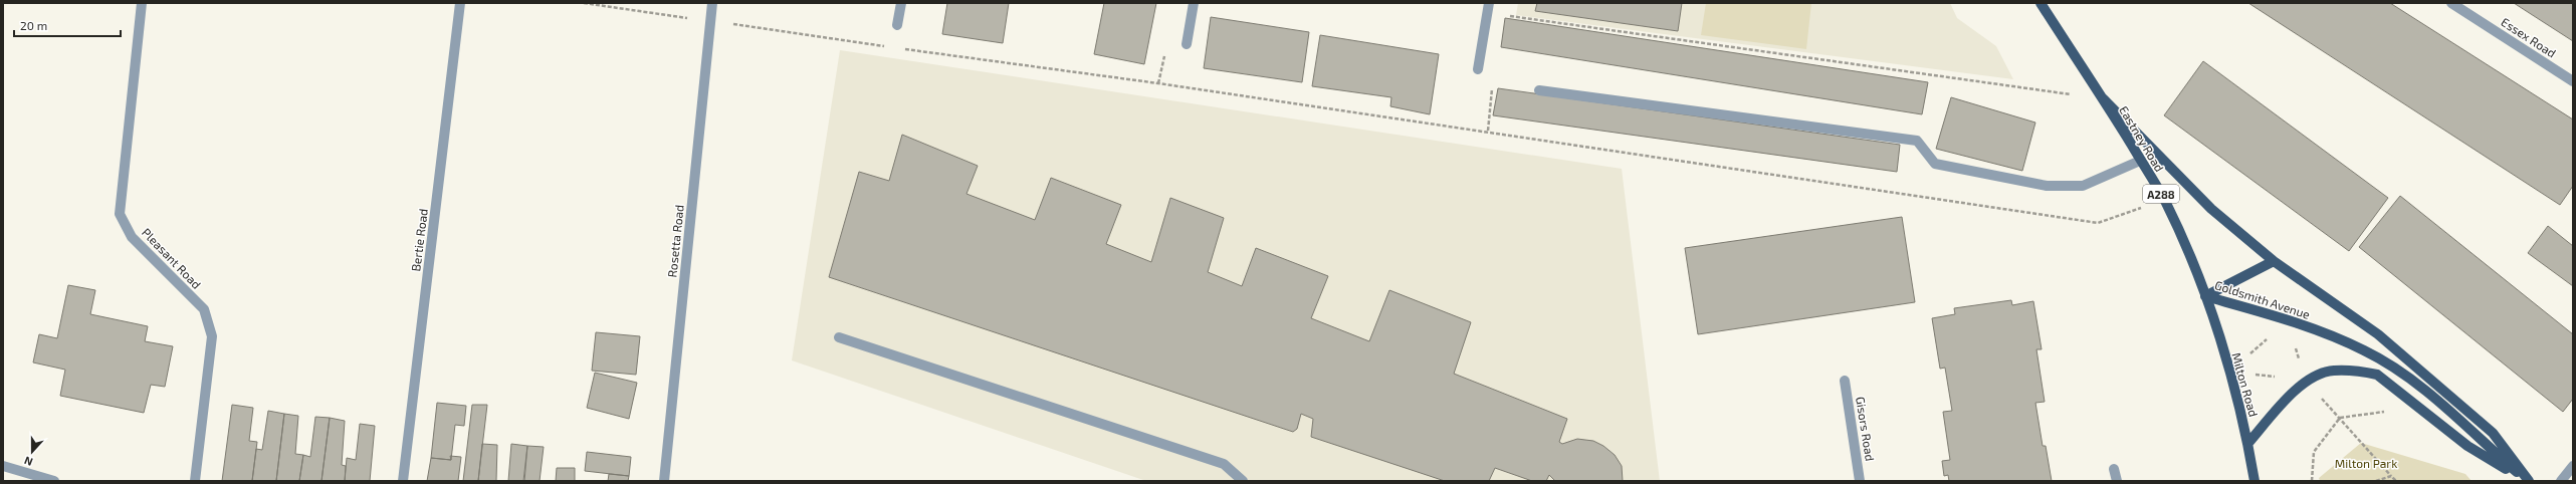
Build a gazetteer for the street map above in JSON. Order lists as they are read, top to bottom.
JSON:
{
  "streets": {
    "main road": [
      "Eastney Road",
      "A288",
      "Goldsmith Avenue",
      "Milton Road"
    ],
    "street": [
      "Essex Road",
      "Bertie Road",
      "Rosetta Road",
      "Pleasant Road",
      "Gisors Road"
    ]
  },
  "crossings": [
    ["Eastney Road", "Goldsmith Avenue"],
    ["Eastney Road", "Milton Road"],
    ["Goldsmith Avenue", "Milton Road"]
  ],
  "parks": ["Milton Park"],
  "scale_bar": "20 m",
  "north": "bottom"
}
